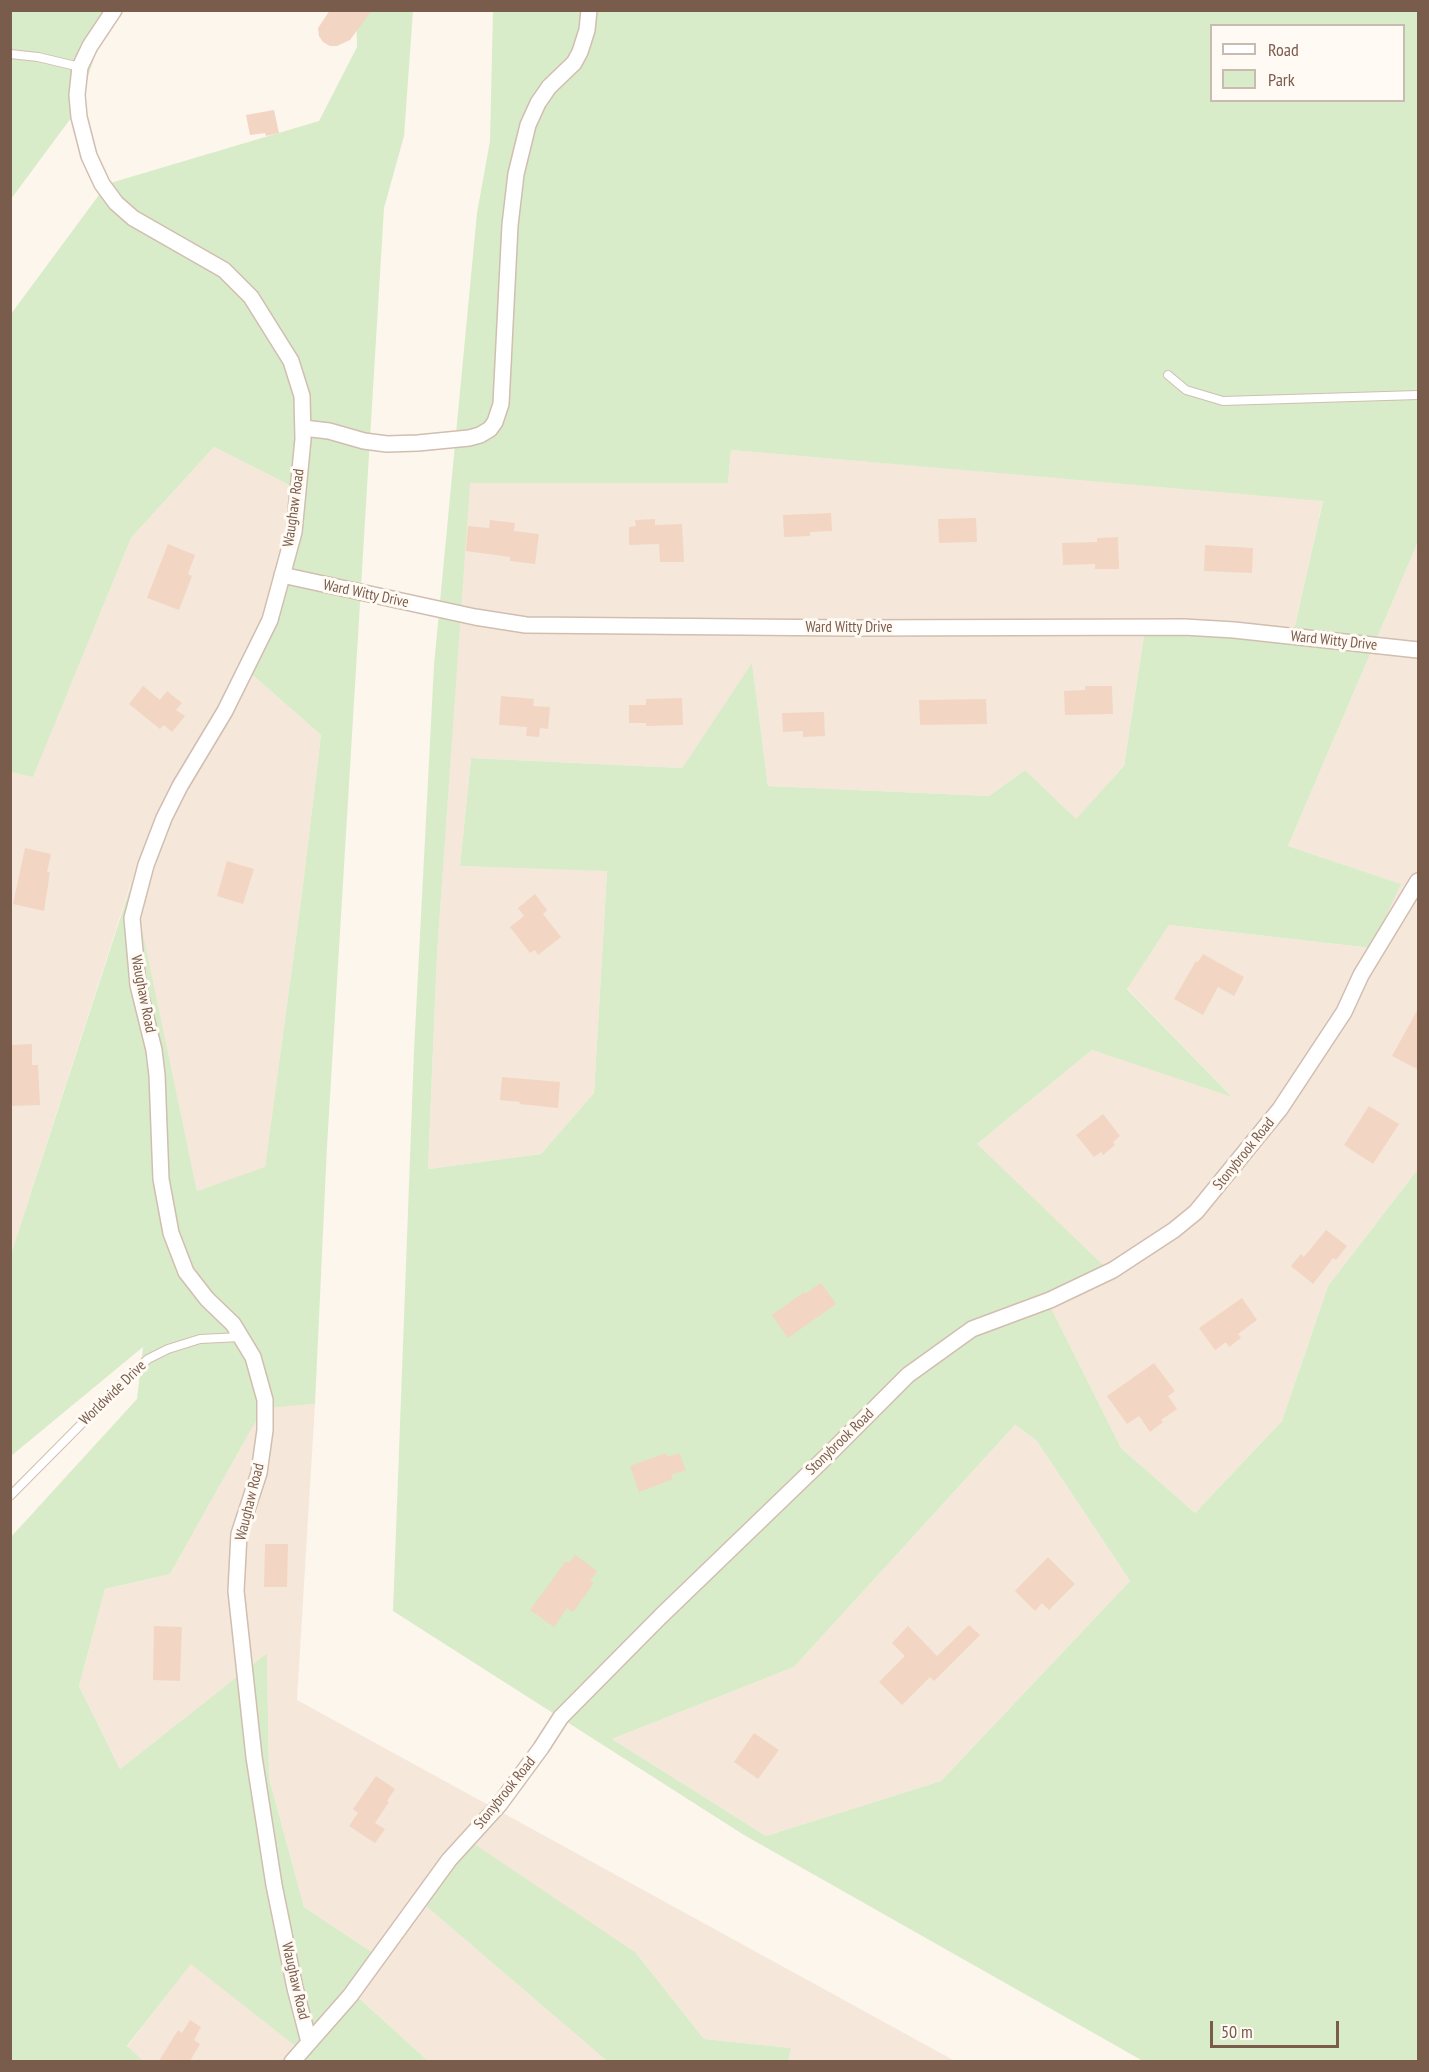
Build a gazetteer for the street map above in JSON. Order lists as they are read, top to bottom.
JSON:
{
  "streets": {
    "street": ["Waughaw Road", "Ward Witty Drive", "Stonybrook Road"],
    "lane": ["Worldwide Drive"]
  },
  "crossings": [
    ["Waughaw Road", "Ward Witty Drive"],
    ["Waughaw Road", "Stonybrook Road"],
    ["Waughaw Road", "Worldwide Drive"]
  ],
  "legend": ["Road", "Park"],
  "scale_bar": "50 m"
}
